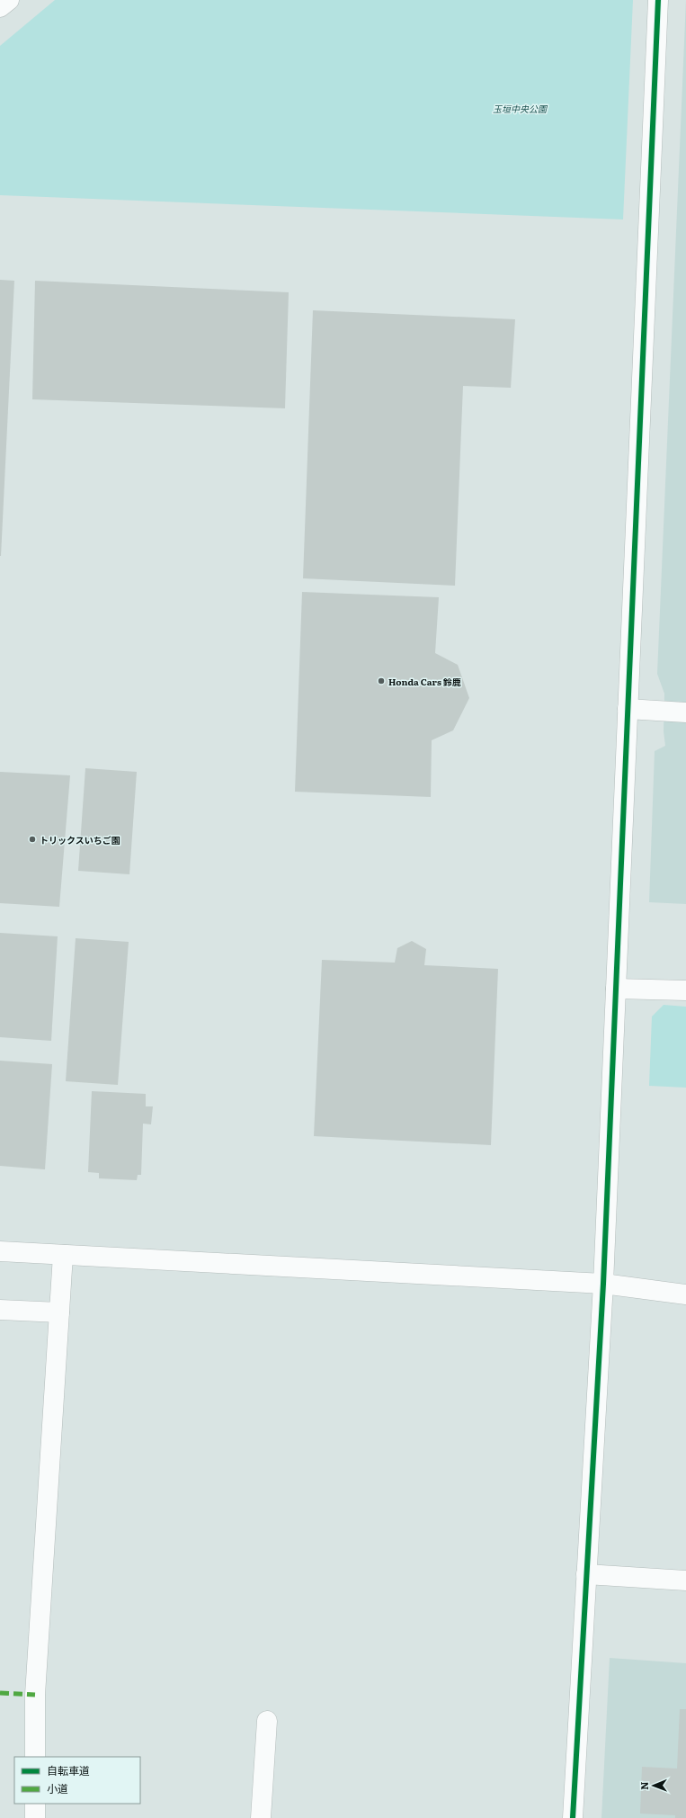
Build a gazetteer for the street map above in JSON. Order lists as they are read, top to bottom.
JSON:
{
  "parks": ["玉垣中央公園"],
  "places": ["Honda Cars 鈴鹿", "トリックスいちご園"],
  "legend": ["自転車道", "小道"],
  "north": "left"
}
